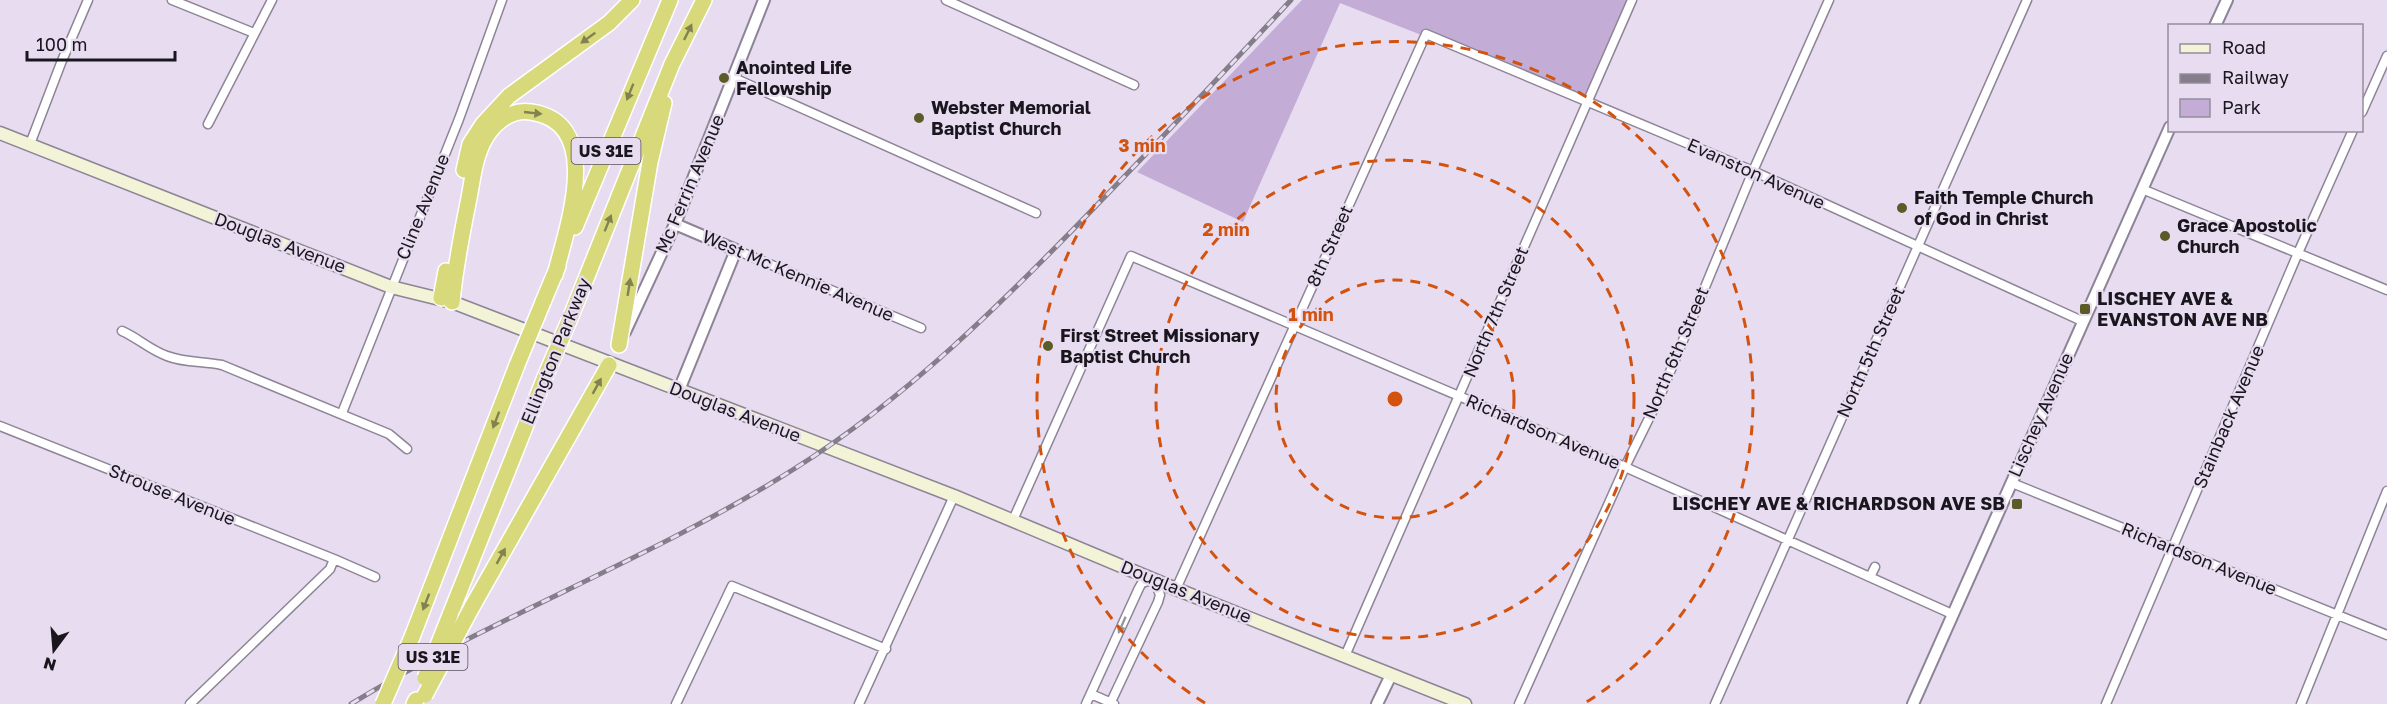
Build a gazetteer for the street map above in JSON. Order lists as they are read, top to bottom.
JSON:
{
  "streets": {
    "highway": ["US 31E", "Ellington Parkway"],
    "main road": ["Mc Ferrin Avenue", "Douglas Avenue"],
    "street": [
      "Evanston Avenue",
      "Cline Avenue",
      "8th Street",
      "West Mc Kennie Avenue",
      "North 7th Street",
      "North 5th Street",
      "North 6th Street",
      "Lischey Avenue",
      "Stainback Avenue",
      "Richardson Avenue",
      "Strouse Avenue"
    ]
  },
  "crossings": [
    ["Evanston Avenue", "8th Street"],
    ["Evanston Avenue", "North 7th Street"],
    ["Evanston Avenue", "North 5th Street"],
    ["Evanston Avenue", "North 6th Street"],
    ["Evanston Avenue", "Lischey Avenue"],
    ["Mc Ferrin Avenue", "Douglas Avenue"],
    ["Mc Ferrin Avenue", "West Mc Kennie Avenue"],
    ["Cline Avenue", "Douglas Avenue"],
    ["Douglas Avenue", "8th Street"],
    ["Douglas Avenue", "North 7th Street"],
    ["Douglas Avenue", "Richardson Avenue"],
    ["8th Street", "Richardson Avenue"],
    ["North 7th Street", "Richardson Avenue"],
    ["North 5th Street", "Richardson Avenue"],
    ["North 6th Street", "Richardson Avenue"],
    ["Lischey Avenue", "Richardson Avenue"],
    ["Stainback Avenue", "Richardson Avenue"]
  ],
  "places": {
    "other": [
      "Anointed Life Fellowship",
      "Webster Memorial Baptist Church",
      "Faith Temple Church of God in Christ",
      "Grace Apostolic Church",
      "First Street Missionary Baptist Church"
    ],
    "transit": ["LISCHEY AVE & EVANSTON AVE NB", "LISCHEY AVE & RICHARDSON AVE SB"]
  },
  "legend": ["Road", "Railway", "Park"],
  "scale_bar": "100 m",
  "north": "bottom",
  "rings": ["3 min", "2 min", "1 min"]
}
